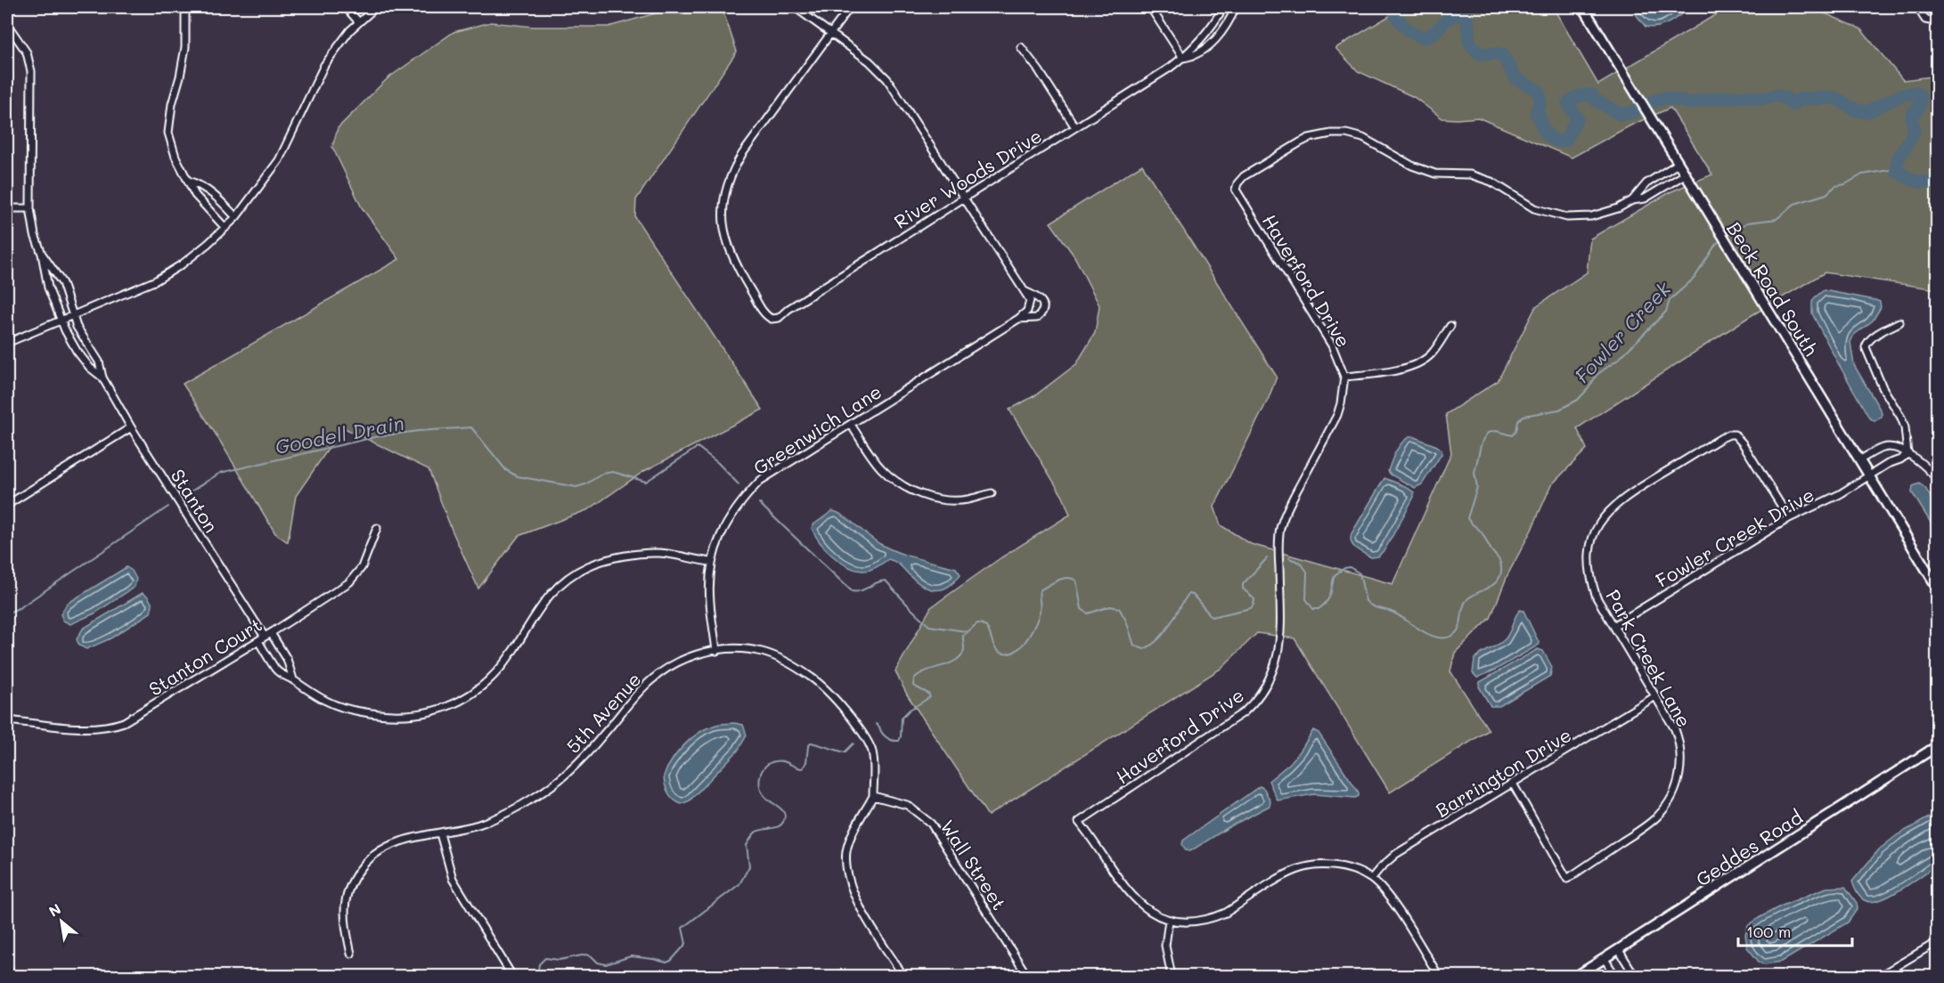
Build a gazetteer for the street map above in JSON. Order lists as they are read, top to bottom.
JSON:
{
  "streets": {
    "main road": ["Beck Road South", "Geddes Road"],
    "street": [
      "River Woods Drive",
      "Haverford Drive",
      "Greenwich Lane",
      "Stanton",
      "Fowler Creek Drive",
      "Stanton Court",
      "Park Creek Lane",
      "5th Avenue",
      "Barrington Drive",
      "Wall Street"
    ]
  },
  "crossings": [
    ["Beck Road South", "Fowler Creek Drive"],
    ["Greenwich Lane", "Stanton"],
    ["Greenwich Lane", "5th Avenue"],
    ["Stanton", "Stanton Court"],
    ["Fowler Creek Drive", "Park Creek Lane"],
    ["Park Creek Lane", "Barrington Drive"],
    ["5th Avenue", "Wall Street"]
  ],
  "water": ["Fowler Creek", "Goodell Drain"],
  "scale_bar": "100 m",
  "north": "top left"
}
